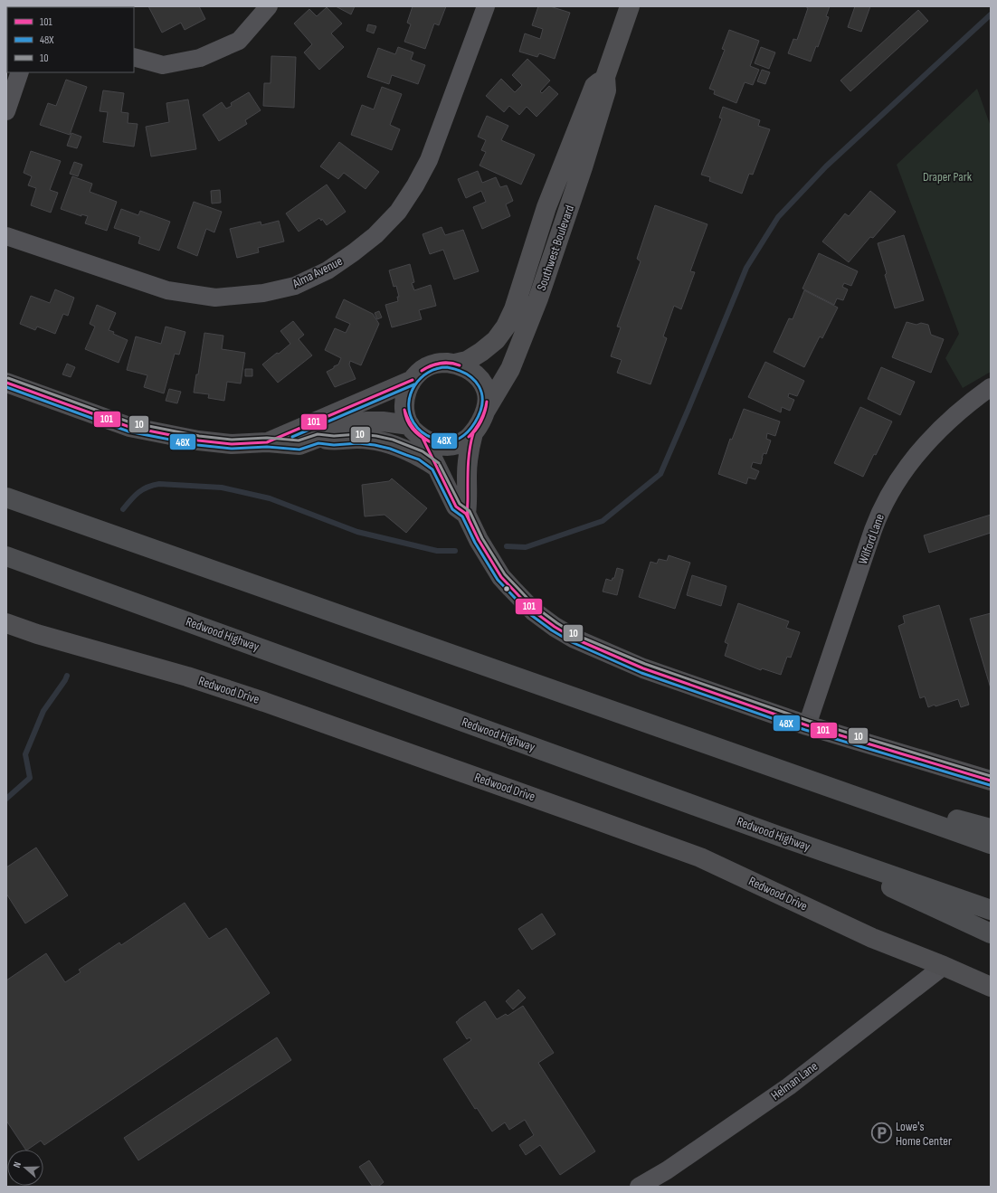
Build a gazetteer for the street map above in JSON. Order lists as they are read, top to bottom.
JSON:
{
  "streets": {
    "highway": ["Redwood Highway"],
    "street": [
      "Southwest Boulevard",
      "Alma Avenue",
      "Wilford Lane",
      "Redwood Drive",
      "Helman Lane"
    ]
  },
  "crossings": [
    ["Redwood Drive", "Helman Lane"]
  ],
  "parks": ["Draper Park"],
  "places": {
    "parking": ["Lowe's Home Center"]
  },
  "lines": ["transit line 101", "transit line 48X", "transit line 10"],
  "legend": ["101", "48X", "10"],
  "north": "left"
}
